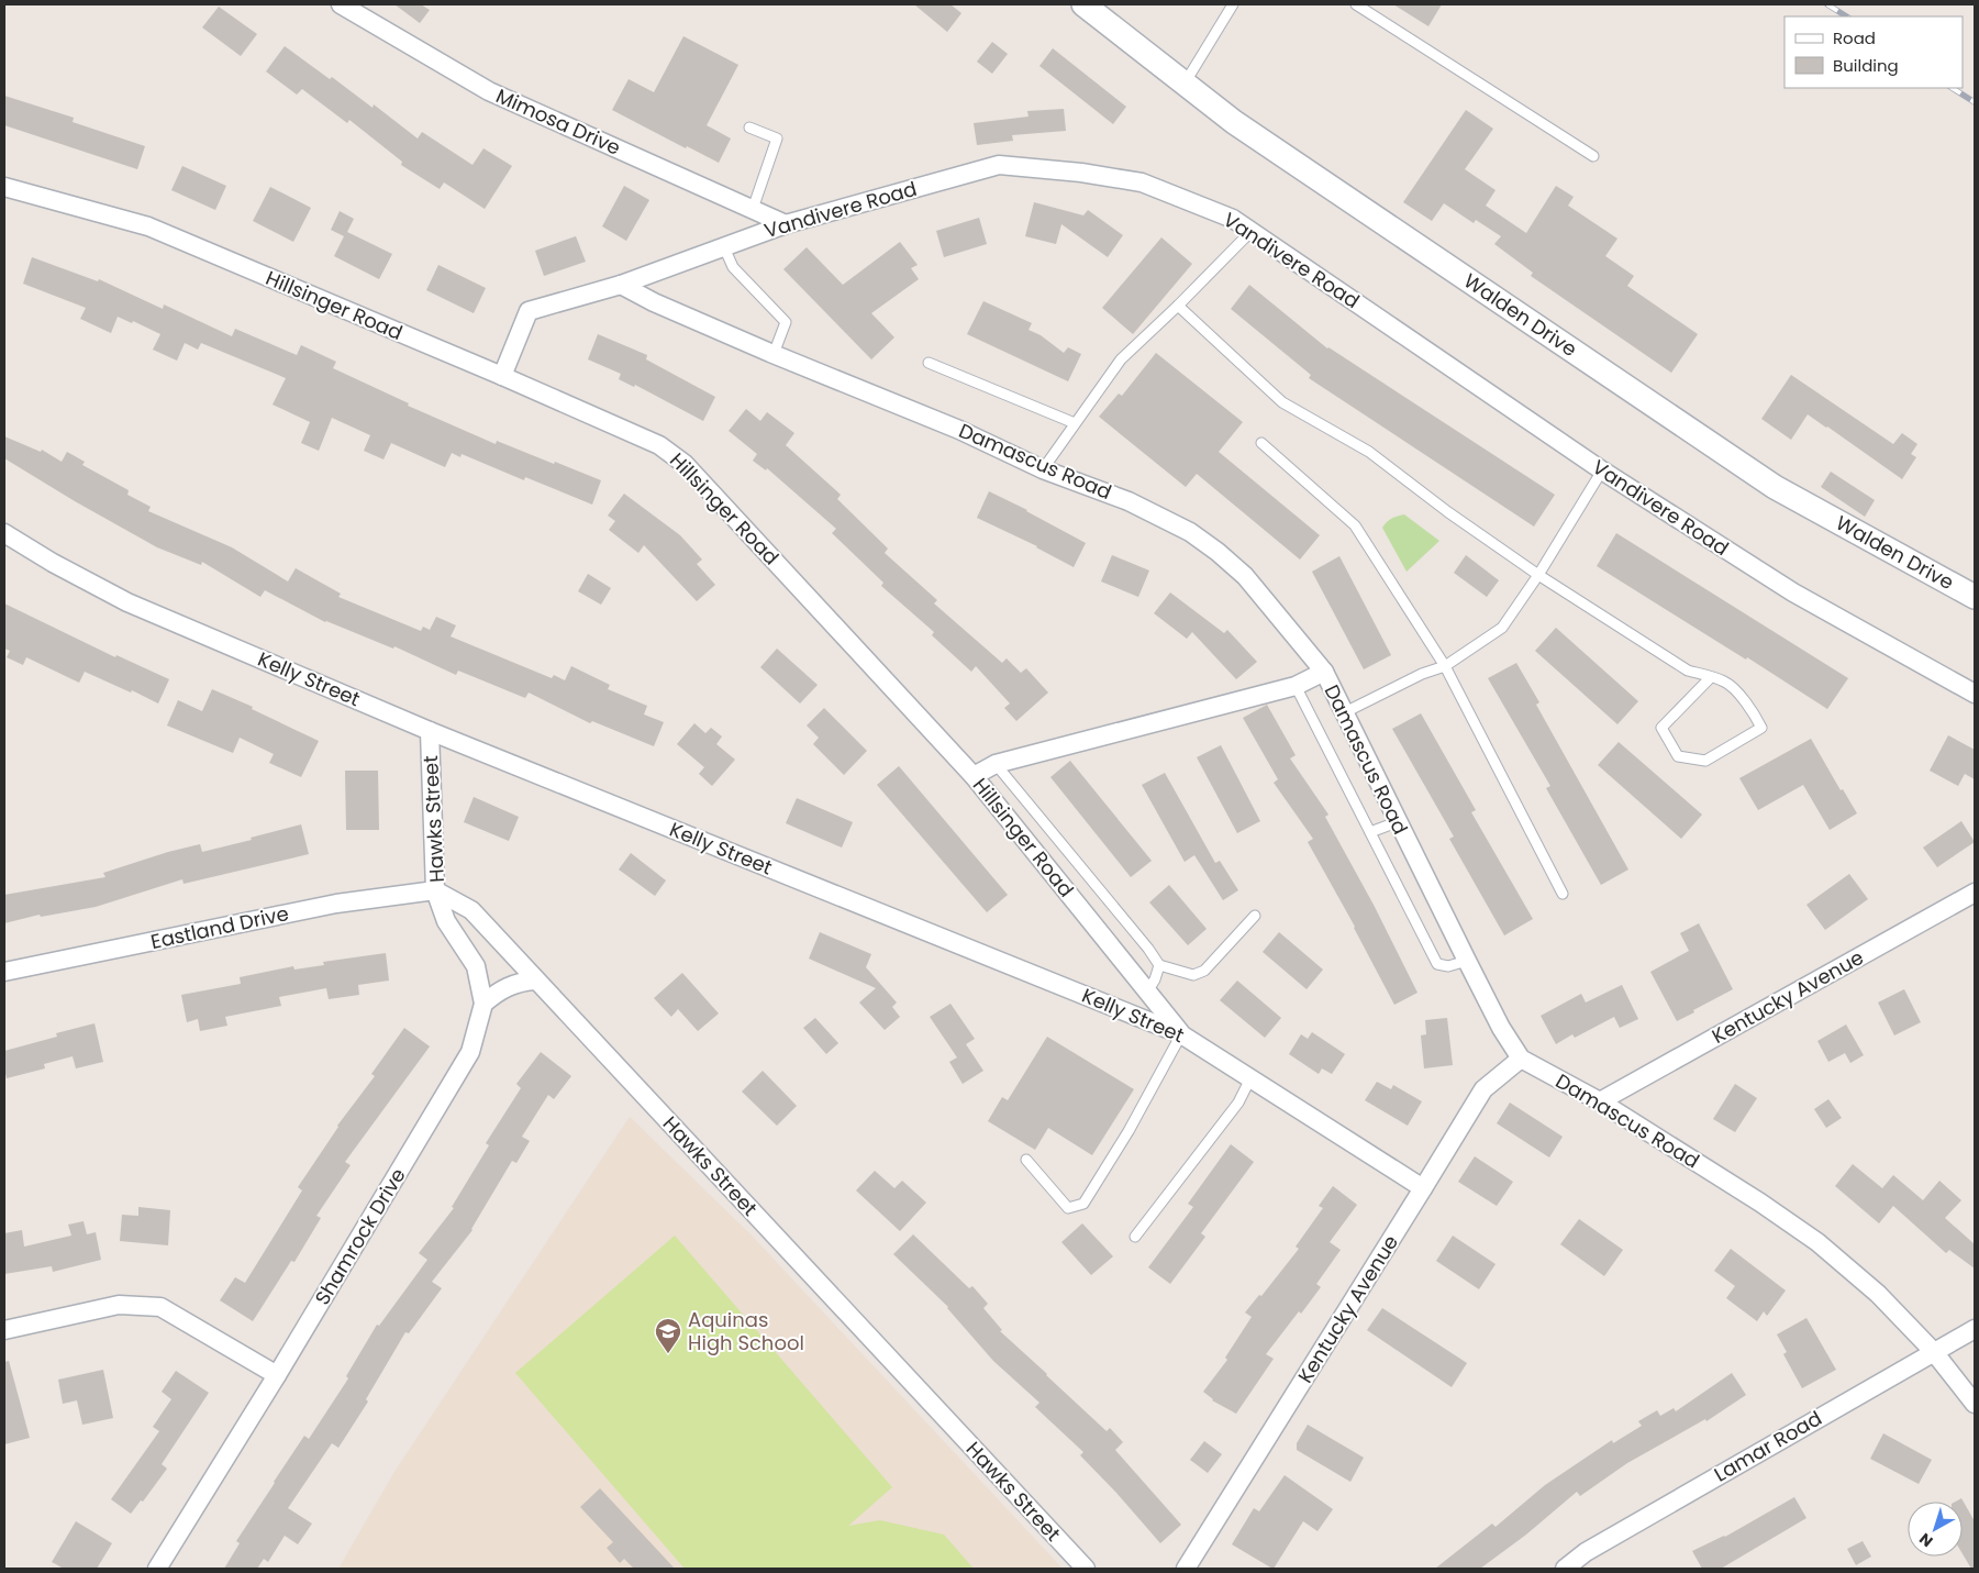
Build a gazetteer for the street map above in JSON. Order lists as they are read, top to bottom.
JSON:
{
  "streets": {
    "street": [
      "Mimosa Drive",
      "Vandivere Road",
      "Hillsinger Road",
      "Walden Drive",
      "Damascus Road",
      "Kelly Street",
      "Hawks Street",
      "Eastland Drive",
      "Kentucky Avenue",
      "Shamrock Drive",
      "Lamar Road"
    ]
  },
  "crossings": [
    ["Mimosa Drive", "Vandivere Road"],
    ["Vandivere Road", "Hillsinger Road"],
    ["Vandivere Road", "Damascus Road"],
    ["Hillsinger Road", "Kelly Street"],
    ["Damascus Road", "Kentucky Avenue"],
    ["Damascus Road", "Lamar Road"],
    ["Kelly Street", "Hawks Street"],
    ["Kelly Street", "Kentucky Avenue"],
    ["Hawks Street", "Eastland Drive"],
    ["Hawks Street", "Shamrock Drive"],
    ["Eastland Drive", "Shamrock Drive"]
  ],
  "places": {
    "school or university": ["Aquinas High School"]
  },
  "legend": ["Road", "Building"],
  "north": "bottom left"
}
